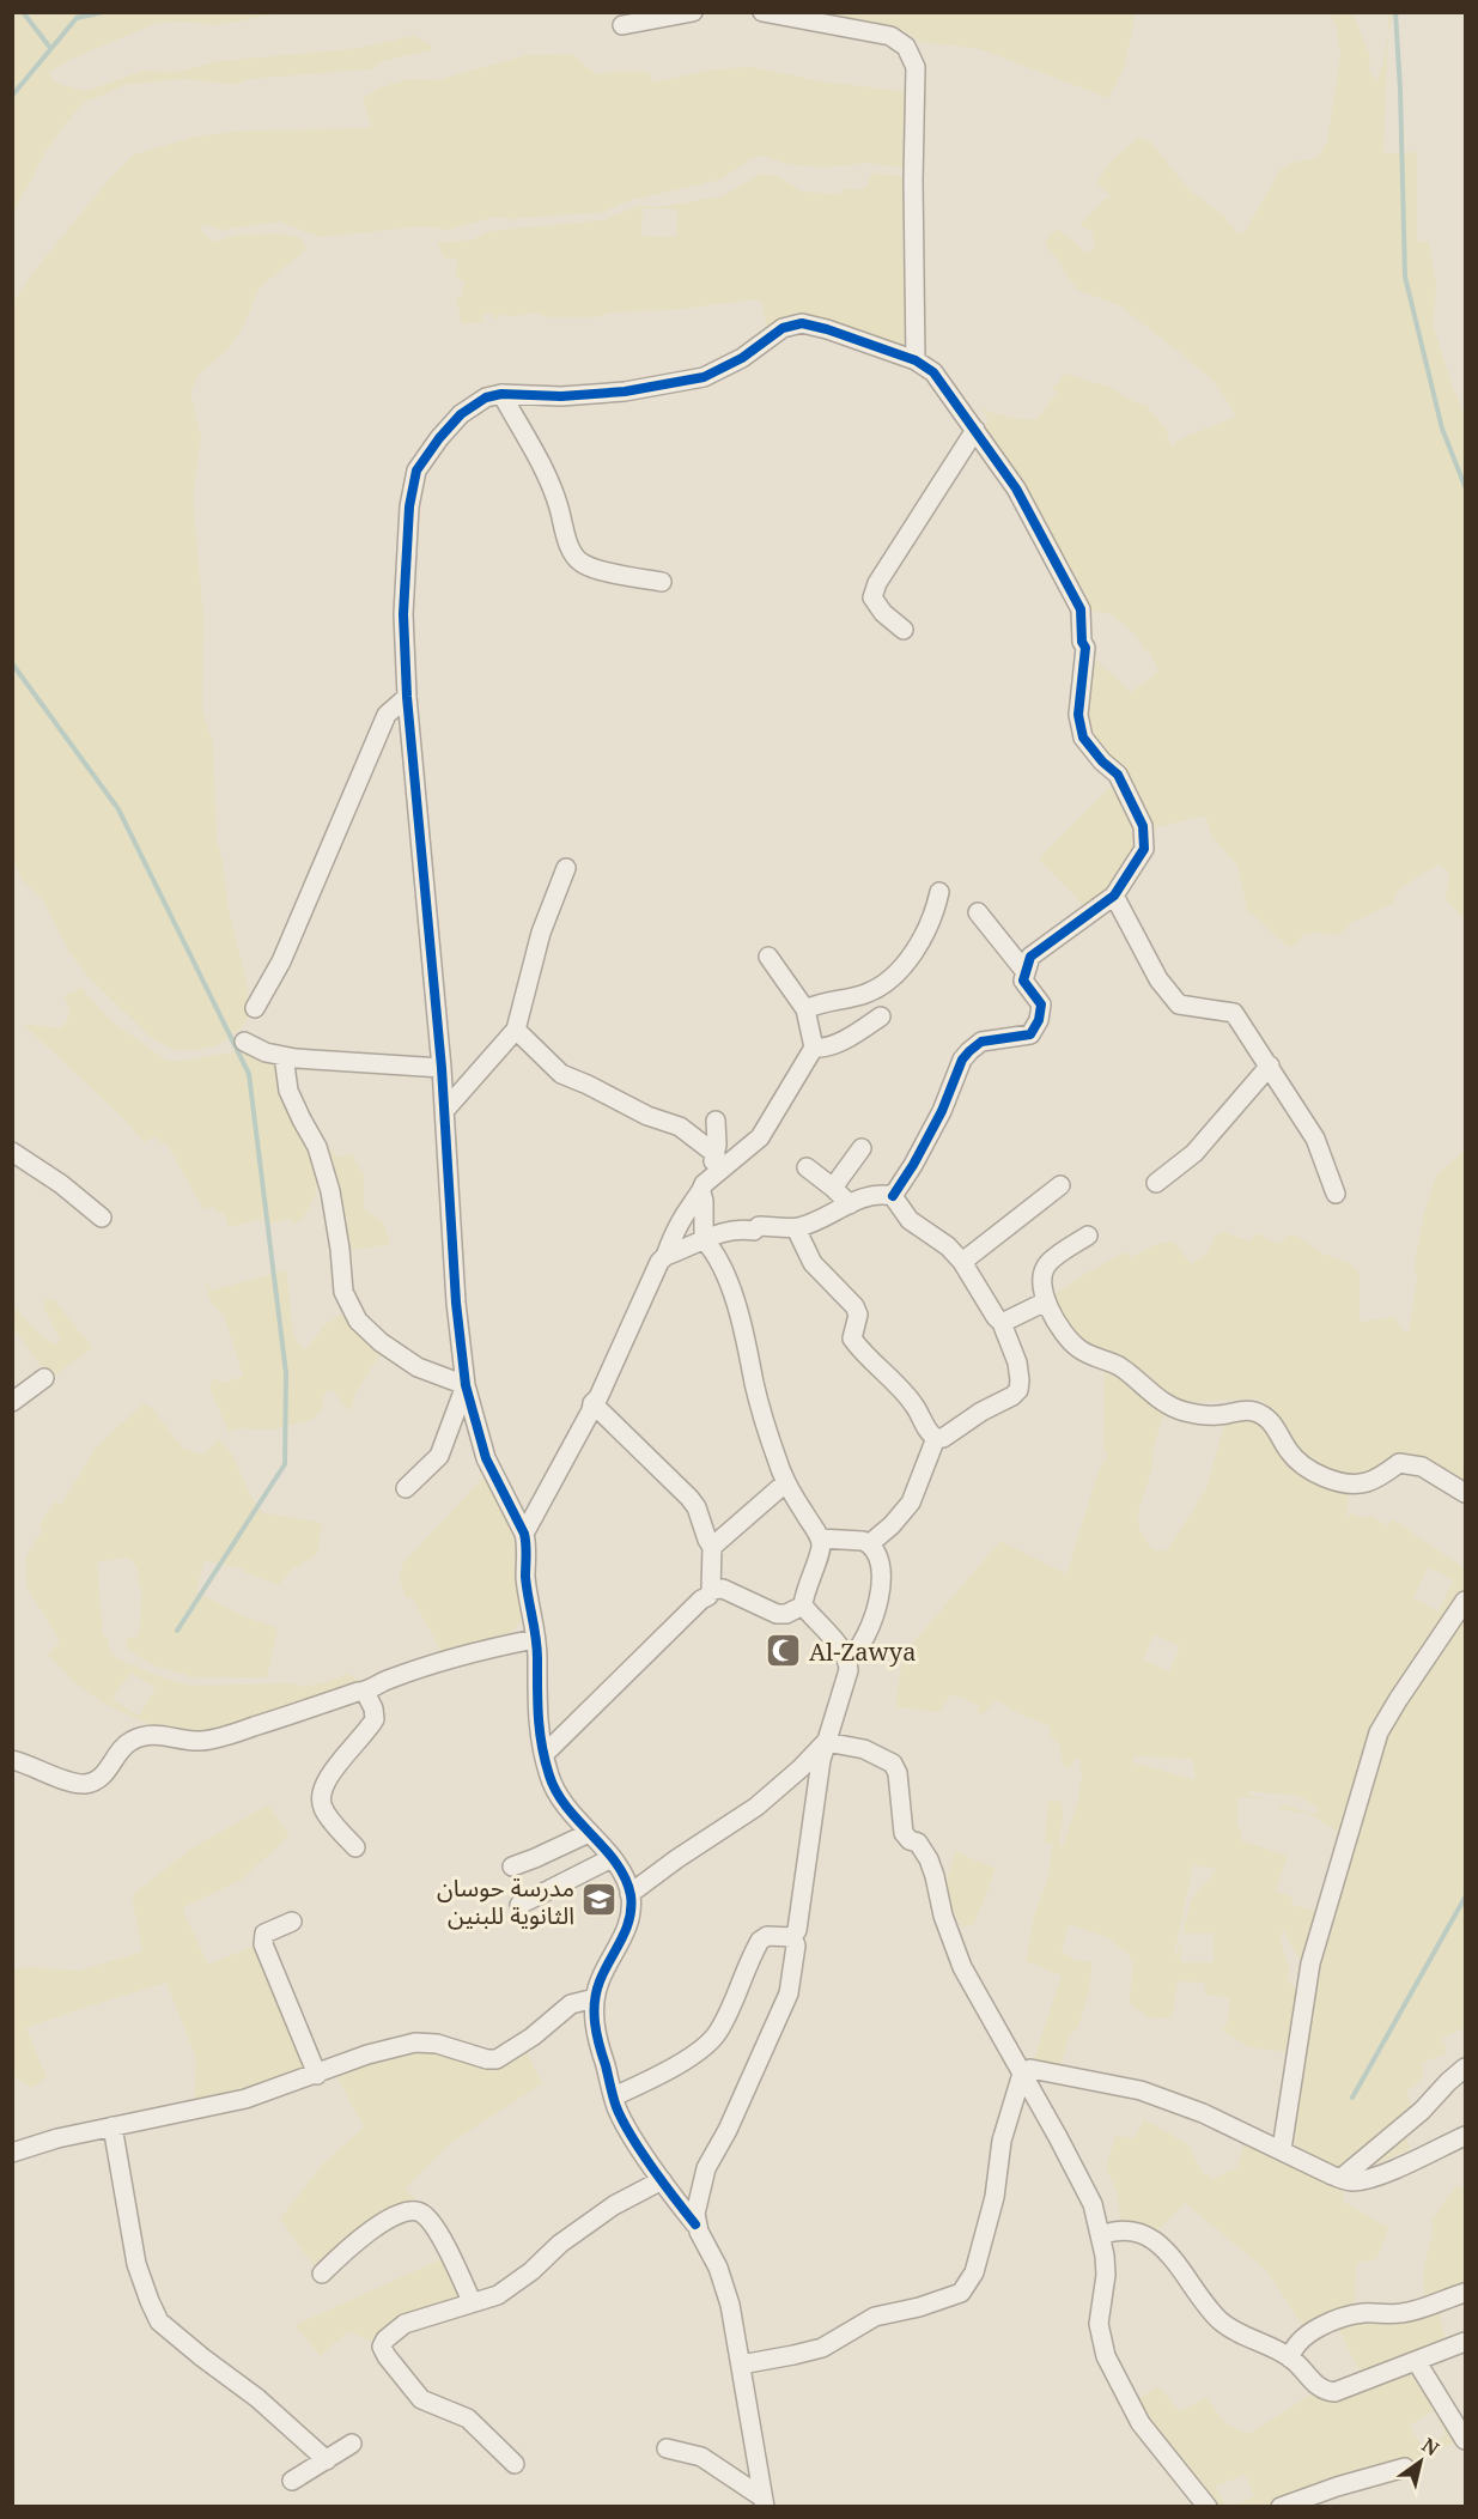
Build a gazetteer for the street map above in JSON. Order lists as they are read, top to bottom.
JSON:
{
  "places": {
    "mosque": ["Al-Zawya"],
    "school or university": ["مدرسة حوسان الثانوية للبنين"]
  },
  "north": "top right"
}
